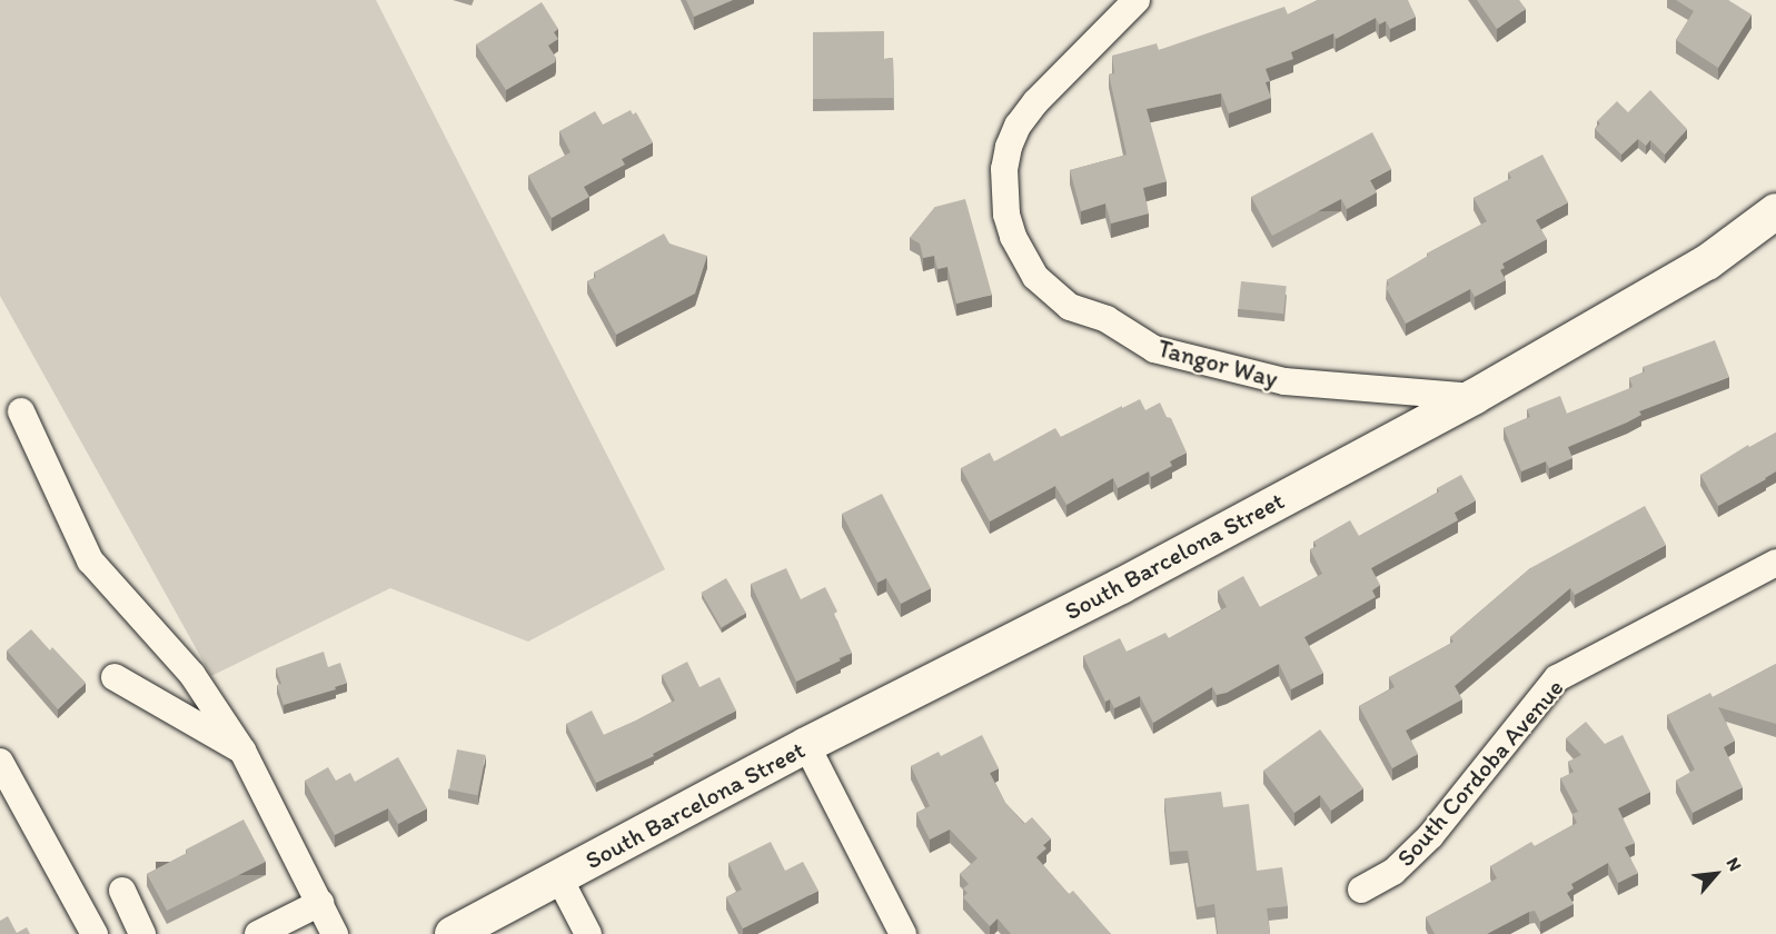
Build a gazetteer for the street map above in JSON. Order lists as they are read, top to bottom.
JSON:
{
  "streets": {
    "main road": ["South Barcelona Street"],
    "street": ["Tangor Way", "South Cordoba Avenue"]
  },
  "crossings": [
    ["Tangor Way", "South Barcelona Street"]
  ],
  "north": "top right"
}
